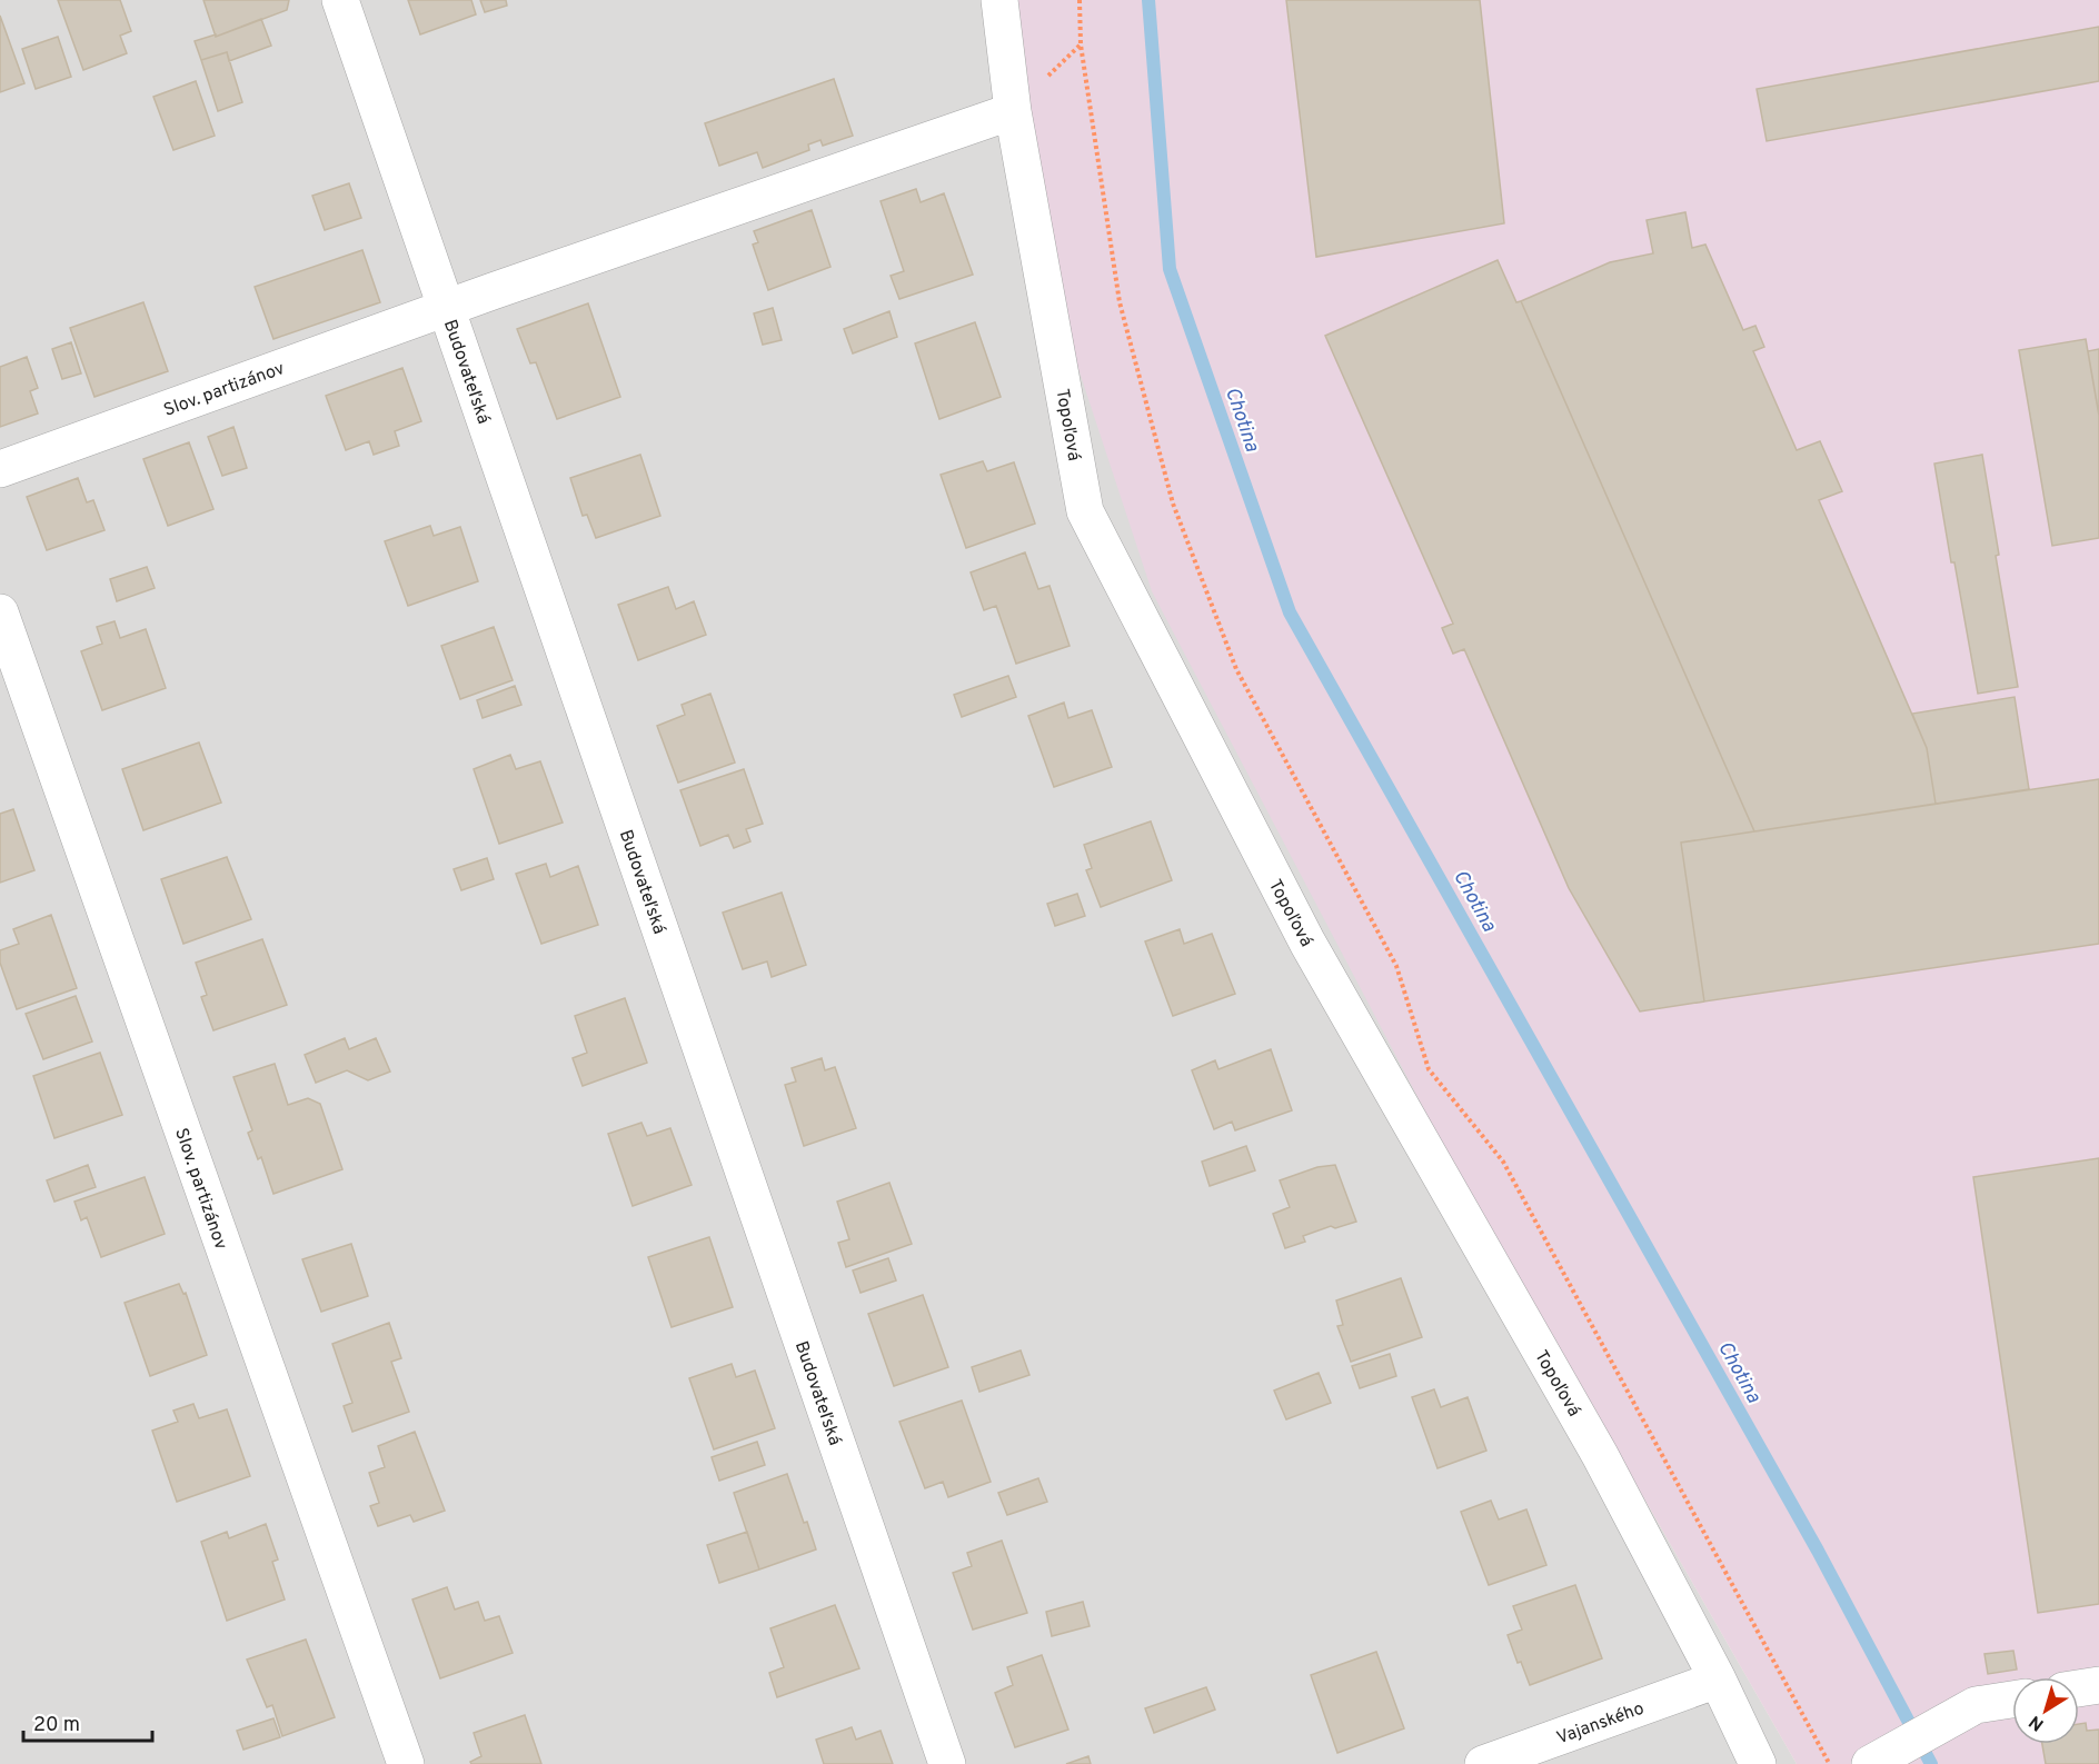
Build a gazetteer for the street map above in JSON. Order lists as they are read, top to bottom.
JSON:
{
  "streets": {
    "street": [
      "Budovateľská",
      "Slov. partizánov",
      "Topoľová",
      "Vajanského"
    ]
  },
  "crossings": [
    ["Budovateľská", "Slov. partizánov"],
    ["Slov. partizánov", "Topoľová"],
    ["Topoľová", "Vajanského"]
  ],
  "water": ["Chotina"],
  "scale_bar": "20 m",
  "north": "bottom left"
}
